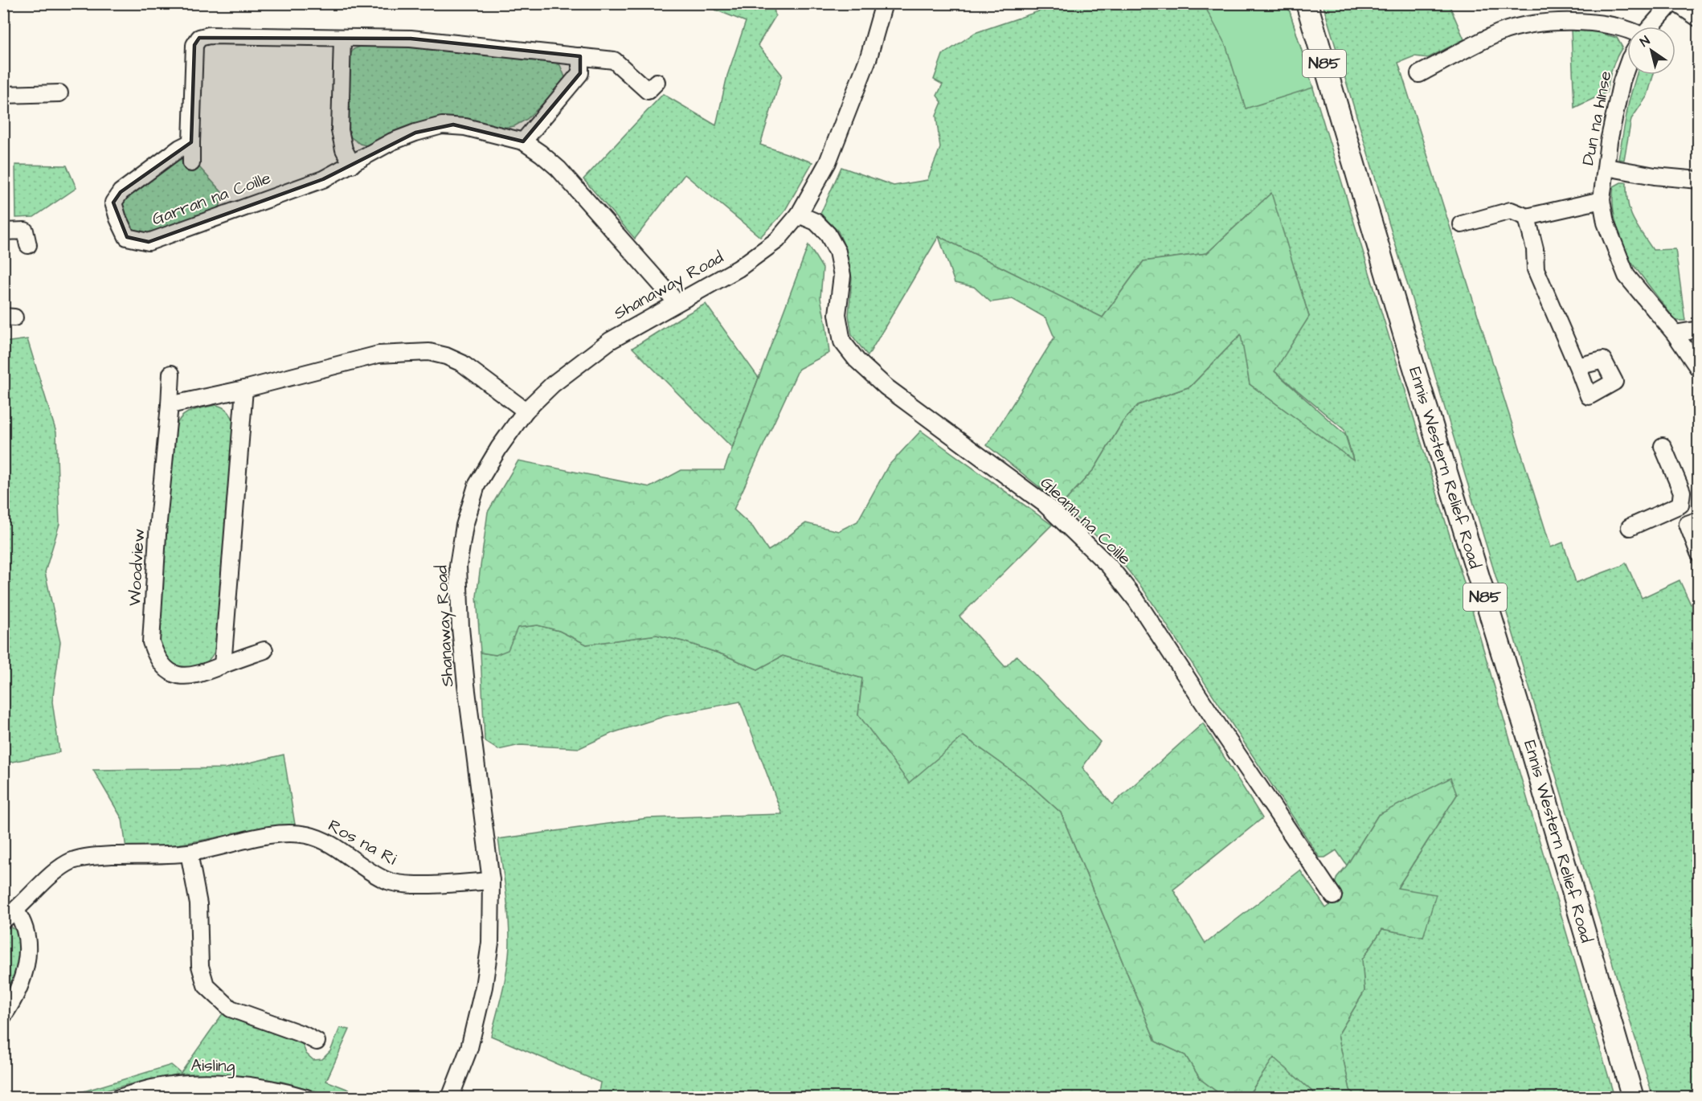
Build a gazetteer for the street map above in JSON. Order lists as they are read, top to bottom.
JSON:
{
  "streets": {
    "main road": ["N85", "Ennis Western Relief Road"],
    "street": [
      "Dun na hInse",
      "Garran na Coille",
      "Shanaway Road",
      "Gleann na Coille",
      "Woodview",
      "Ros na Ri",
      "Aisling"
    ]
  },
  "crossings": [
    ["Garran na Coille", "Shanaway Road"],
    ["Shanaway Road", "Gleann na Coille"],
    ["Shanaway Road", "Ros na Ri"]
  ],
  "north": "top left"
}
